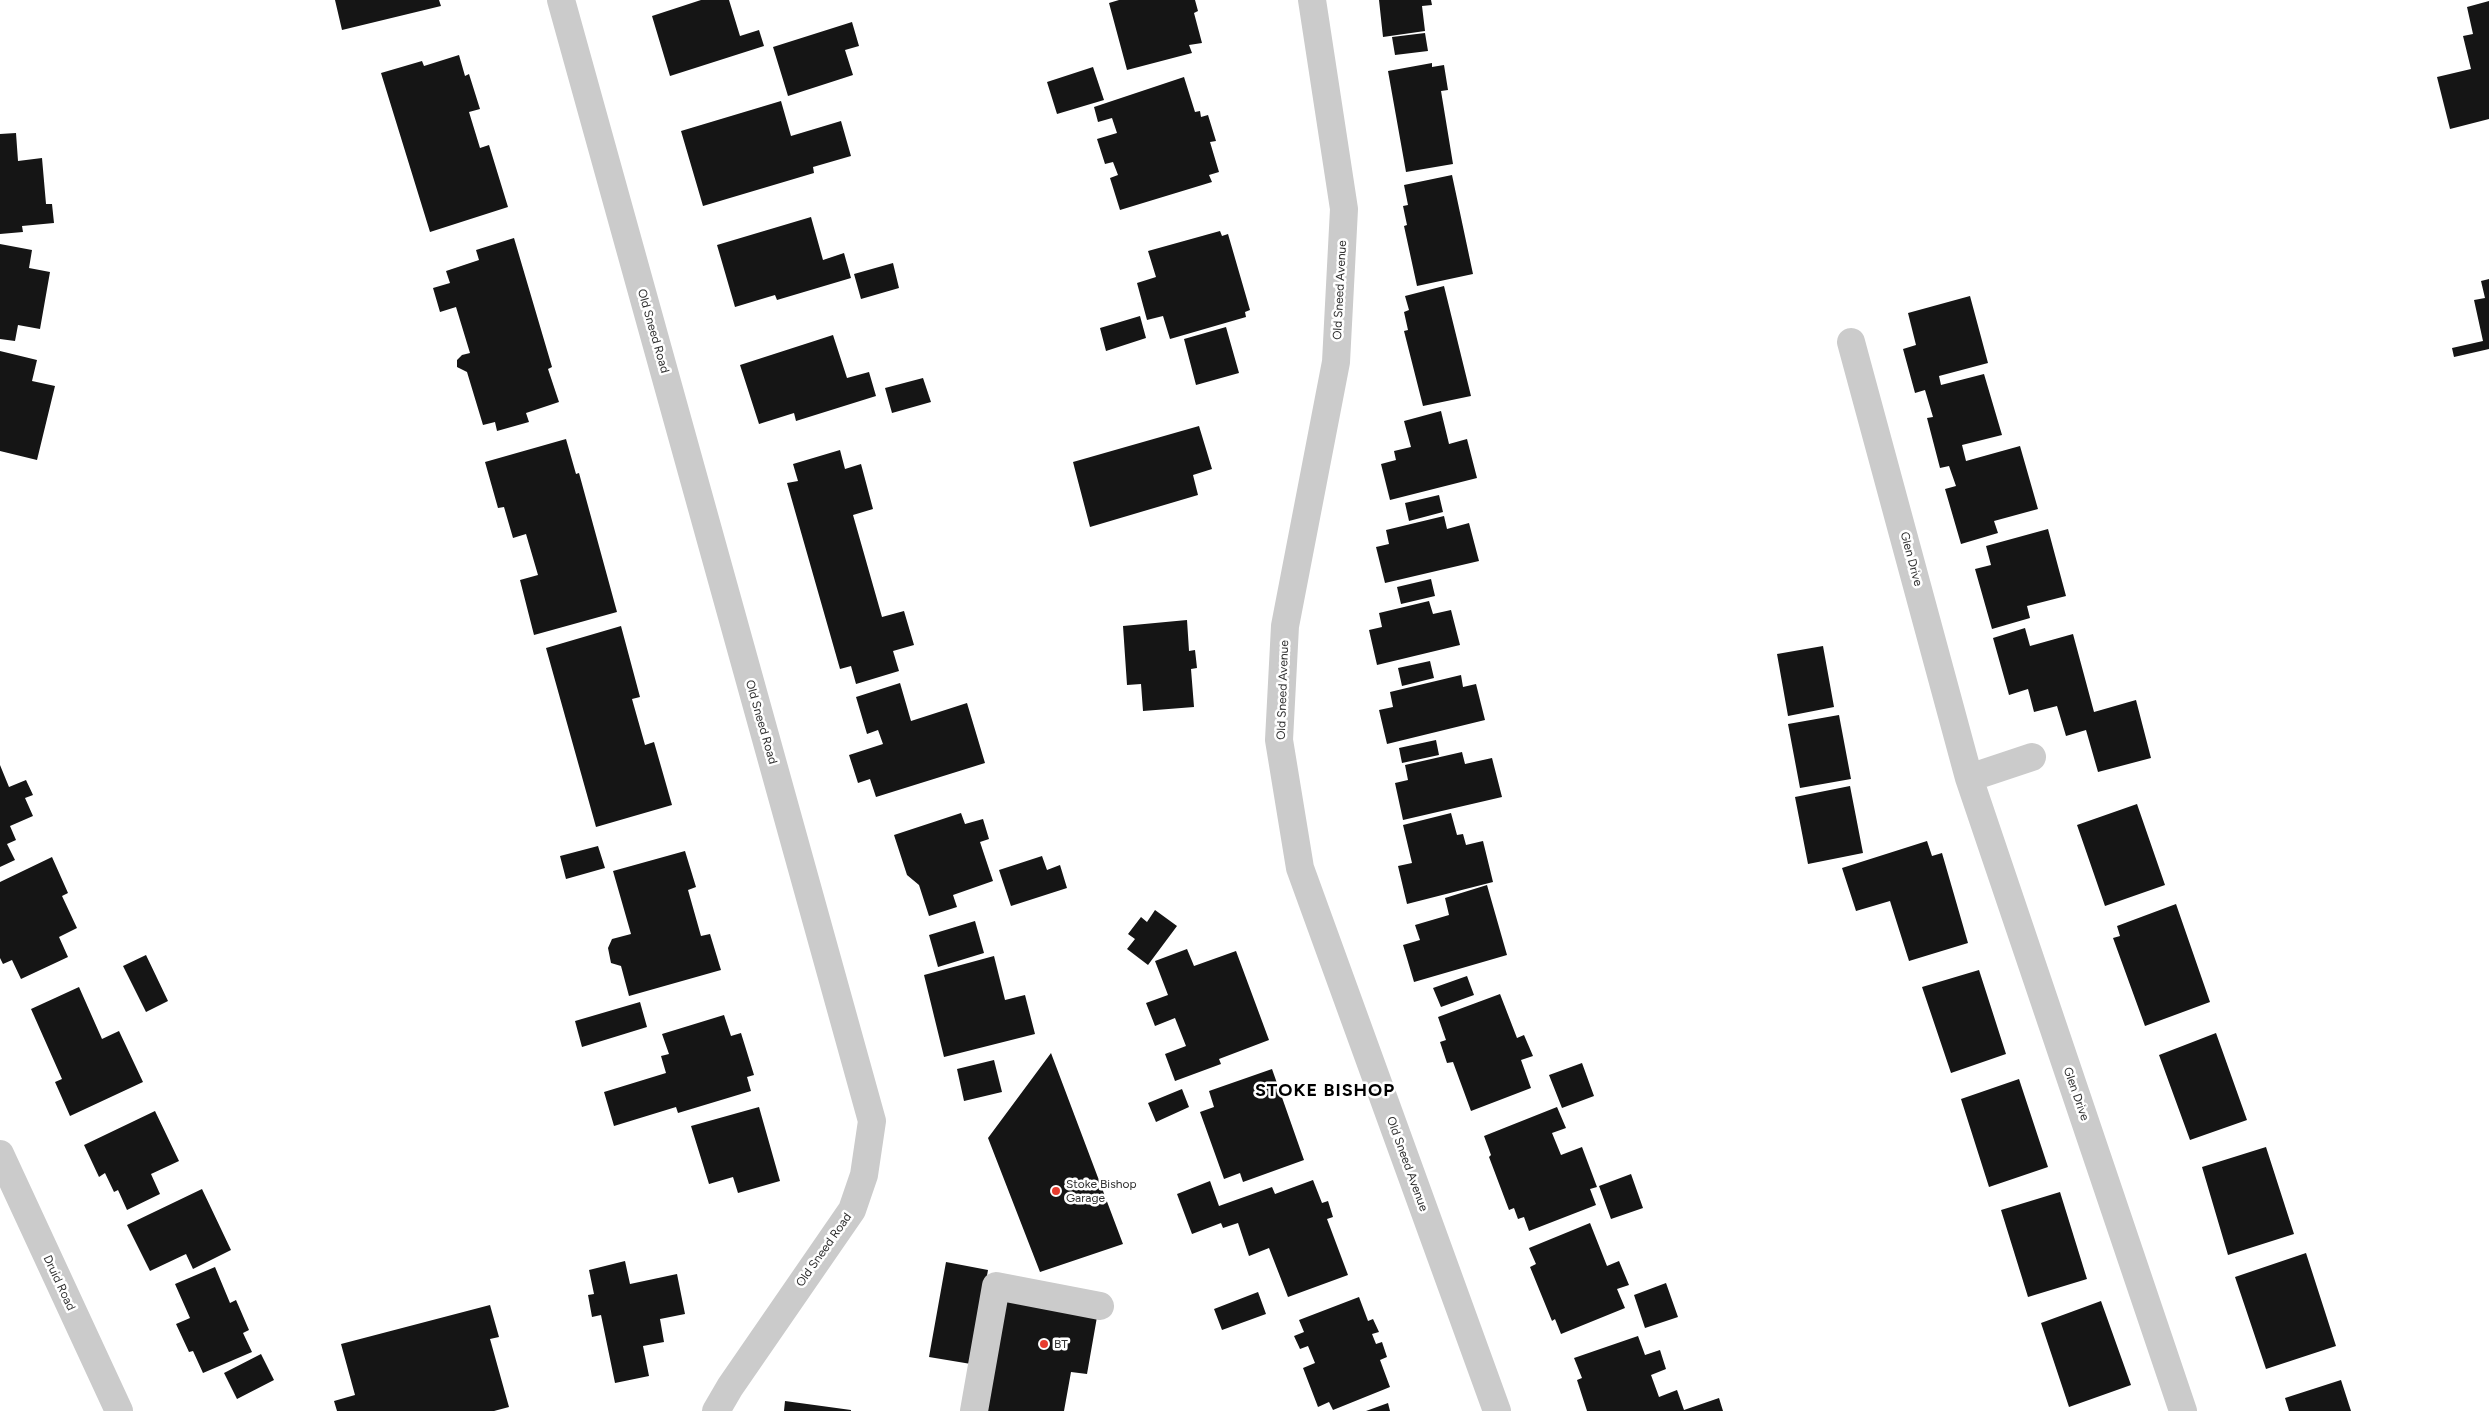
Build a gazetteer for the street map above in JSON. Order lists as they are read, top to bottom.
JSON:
{
  "streets": {
    "street": [
      "Old Sneed Avenue",
      "Old Sneed Road",
      "Glen Drive",
      "Druid Road"
    ]
  },
  "districts": ["STOKE BISHOP"],
  "places": ["Stoke Bishop Garage", "BT"]
}
